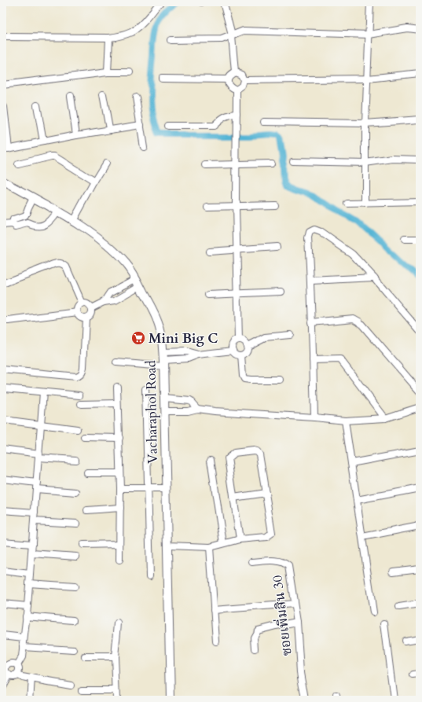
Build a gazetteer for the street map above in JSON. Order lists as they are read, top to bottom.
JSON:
{
  "streets": {
    "street": ["Vacharaphol Road", "ซอยเพิ่มสิน 30"]
  },
  "places": {
    "supermarket": ["Mini Big C"]
  }
}
